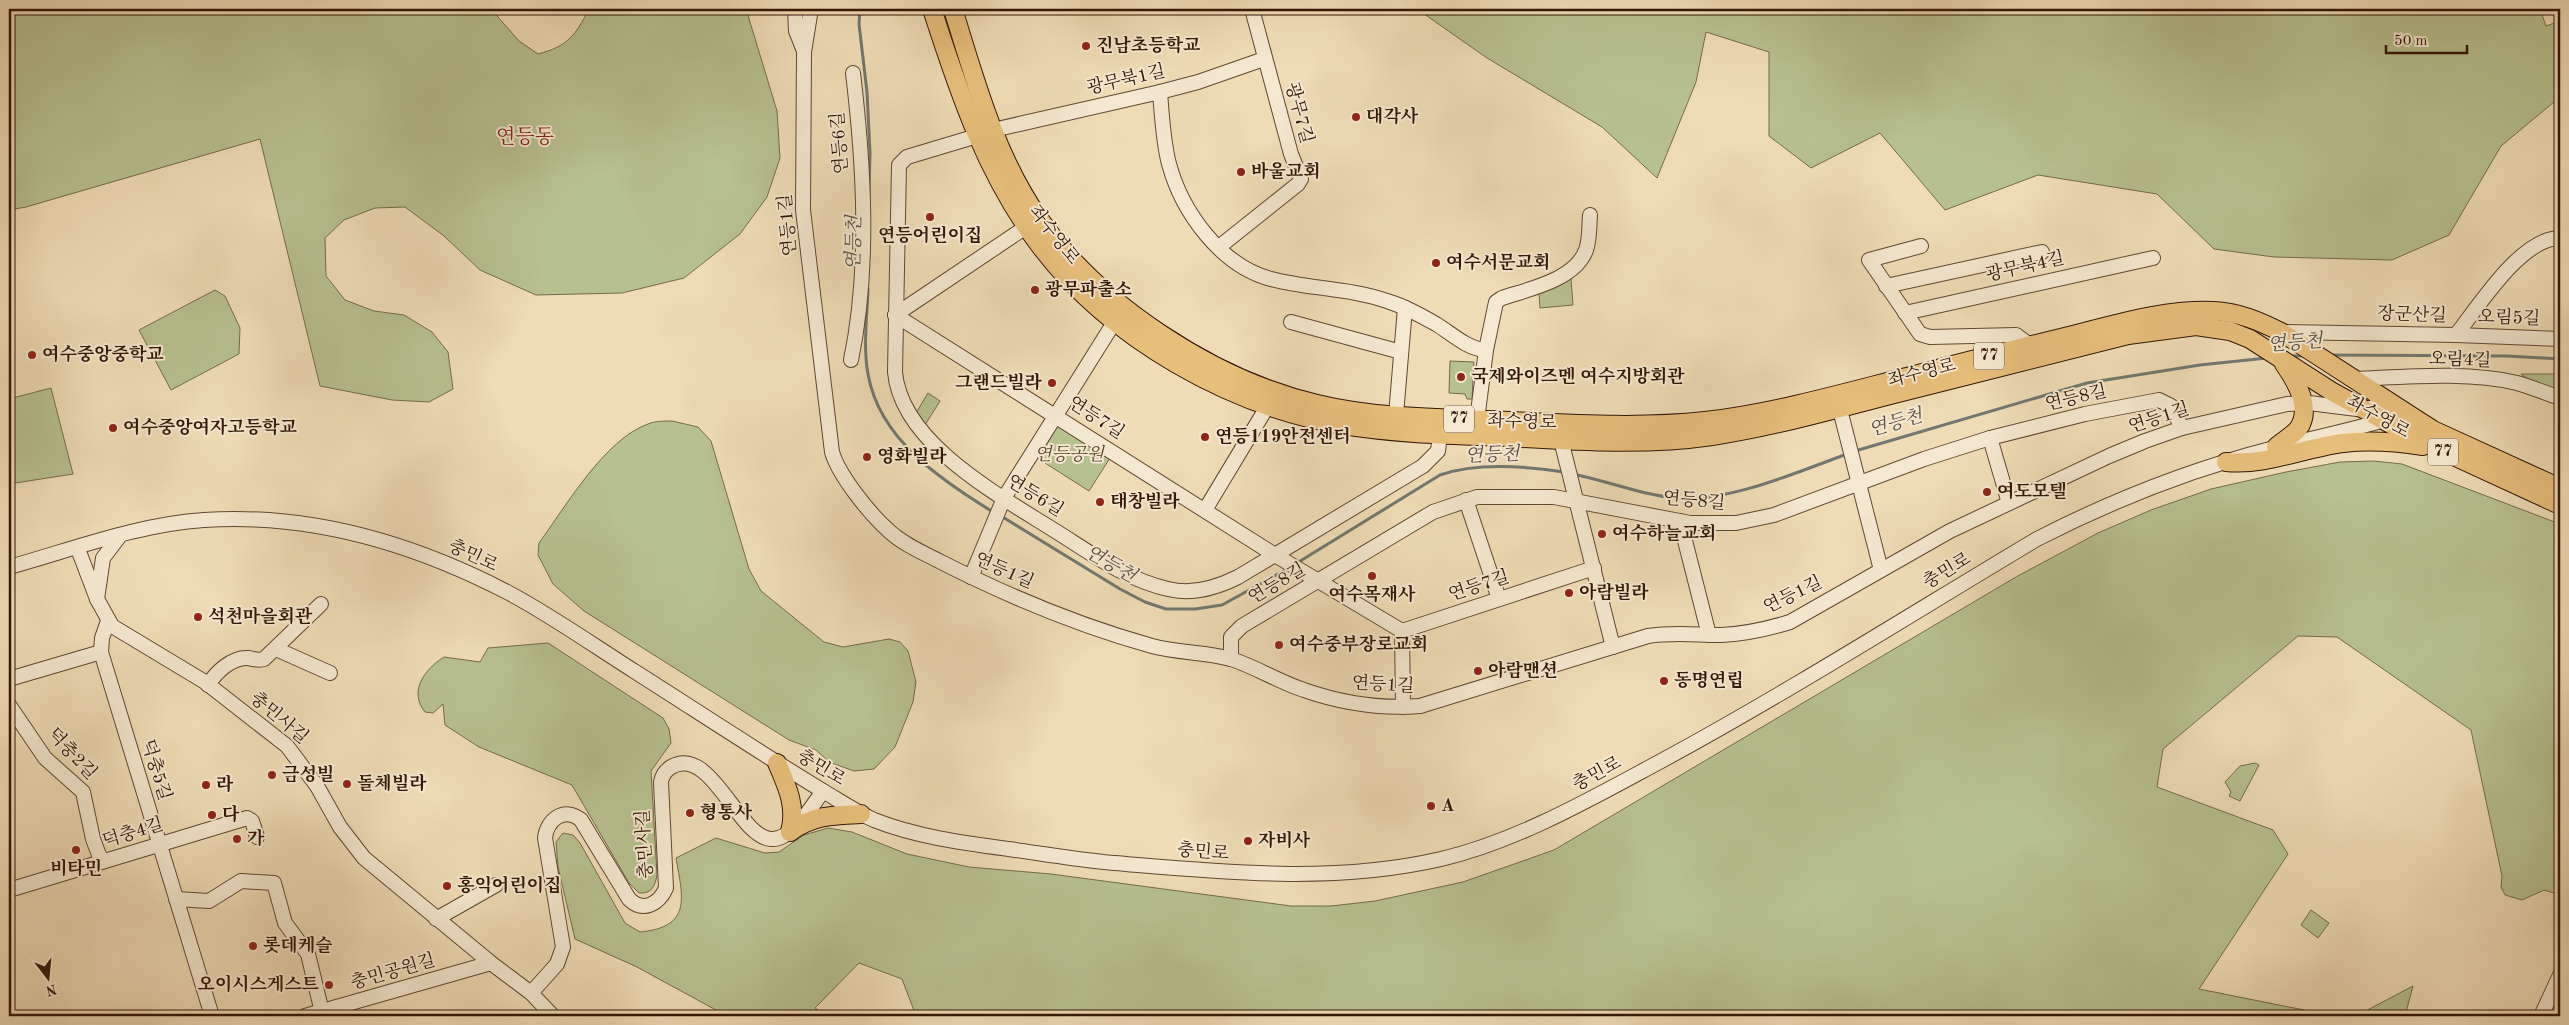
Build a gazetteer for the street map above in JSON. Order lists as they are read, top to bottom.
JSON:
{
  "streets": {
    "main road": ["좌수영로", "77"],
    "street": [
      "광무북1길",
      "광무7길",
      "연등6길",
      "연등1길",
      "광무북4길",
      "장군산길",
      "오림5길",
      "오림4길",
      "연등8길",
      "연등7길",
      "충민로",
      "충민사길",
      "덕충2길",
      "덕충5길",
      "덕충4길",
      "충민공원길"
    ]
  },
  "crossings": [
    ["광무북1길", "광무7길"],
    ["광무북1길", "연등6길"],
    ["광무북1길", "좌수영로"],
    ["연등6길", "좌수영로"],
    ["연등6길", "연등7길"],
    ["연등1길", "좌수영로"],
    ["연등1길", "연등8길"],
    ["좌수영로", "장군산길"],
    ["좌수영로", "77"],
    ["좌수영로", "오림4길"],
    ["좌수영로", "충민로"],
    ["장군산길", "오림5길"],
    ["장군산길", "77"],
    ["77", "오림4길"],
    ["연등8길", "연등7길"],
    ["충민로", "충민사길"],
    ["충민사길", "충민공원길"],
    ["덕충2길", "덕충4길"],
    ["덕충5길", "덕충4길"]
  ],
  "districts": ["연등동"],
  "water": ["연등천"],
  "parks": ["연등공원"],
  "places": [
    "진남초등학교",
    "대각사",
    "바울교회",
    "연등어린이집",
    "여수서문교회",
    "광무파출소",
    "여수중앙중학교",
    "국제와이즈멘 여수지방회관",
    "그랜드빌라",
    "여수중앙여자고등학교",
    "연등119안전센터",
    "영화빌라",
    "여도모텔",
    "태창빌라",
    "여수하늘교회",
    "여수목재사",
    "아람빌라",
    "석천마을회관",
    "여수중부장로교회",
    "아람맨션",
    "동명연립",
    "금성빌",
    "돌체빌라",
    "라",
    "A",
    "형통사",
    "다",
    "가",
    "자비사",
    "비타민",
    "홍익어린이집",
    "롯데케슬",
    "오이시스게스트"
  ],
  "scale_bar": "50 m",
  "north": "bottom"
}
